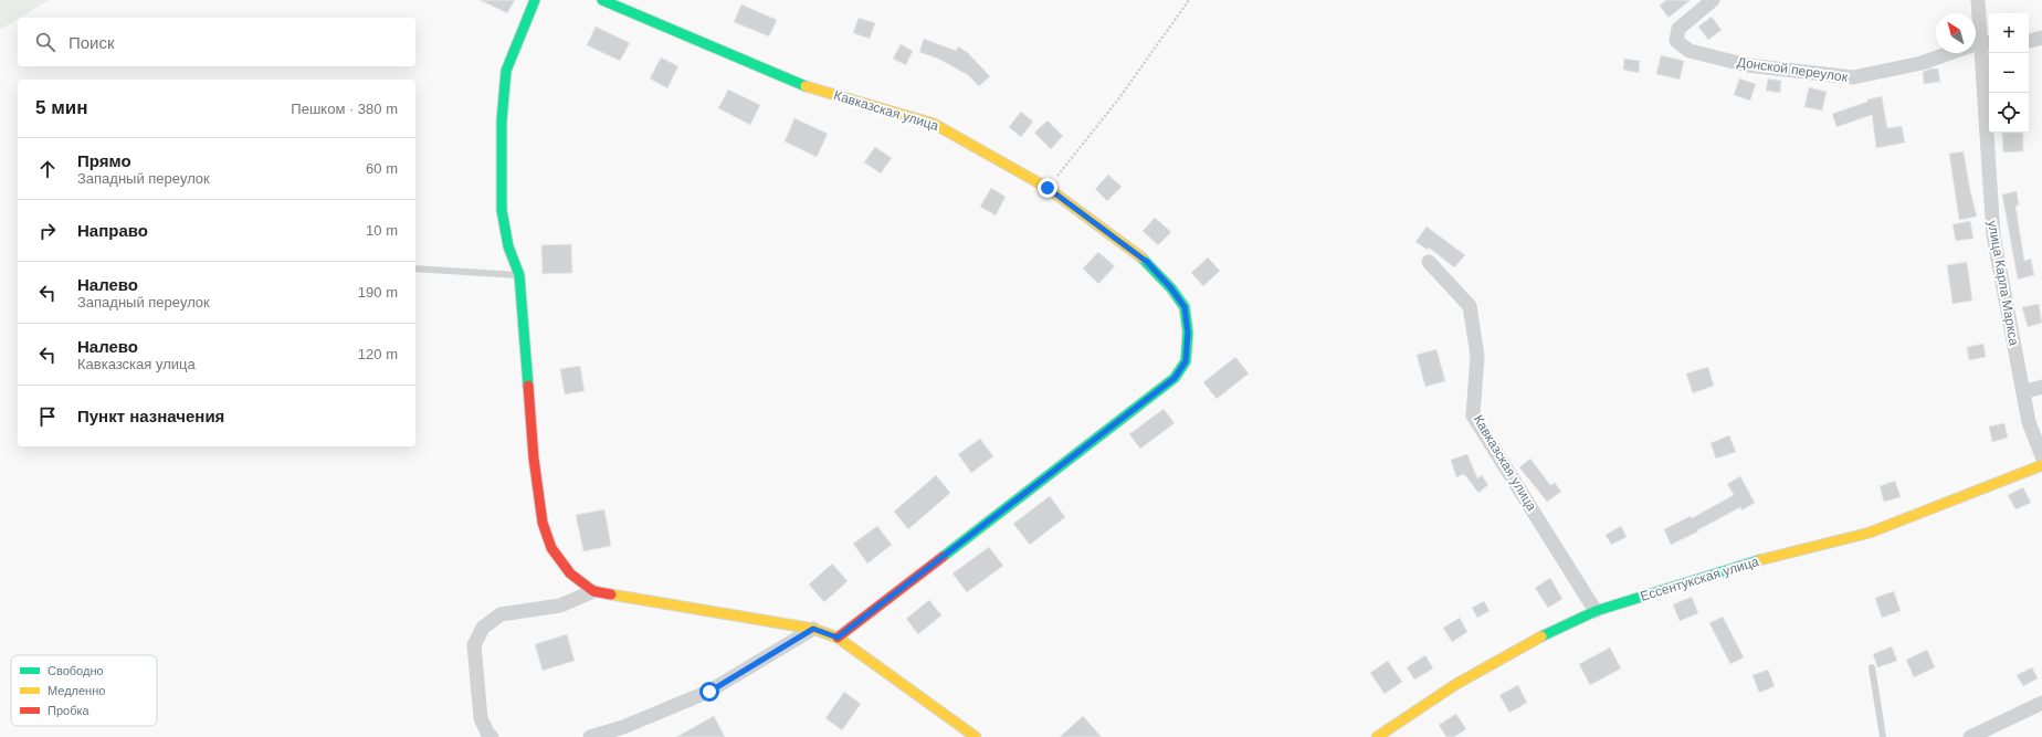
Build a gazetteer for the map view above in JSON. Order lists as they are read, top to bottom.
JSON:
{
  "streets": {
    "street": [
      "Донской переулок",
      "Кавказская улица",
      "улица Карла Маркса",
      "Ессентукская улица"
    ]
  },
  "crossings": [
    ["Донской переулок", "улица Карла Маркса"],
    ["Кавказская улица", "Ессентукская улица"]
  ],
  "legend": ["Свободно", "Медленно", "Пробка"],
  "north": "top left",
  "page": {
    "map_buttons": ["+", "−"],
    "search": "Поиск",
    "heading": ["5 мин", "Пешком · 380 m"],
    "list": [
      ["Прямо", "Западный переулок", "60 m"],
      ["Направо", "10 m"],
      ["Налево", "Западный переулок", "190 m"],
      ["Налево", "Кавказская улица", "120 m"],
      "Пункт назначения"
    ]
  }
}
